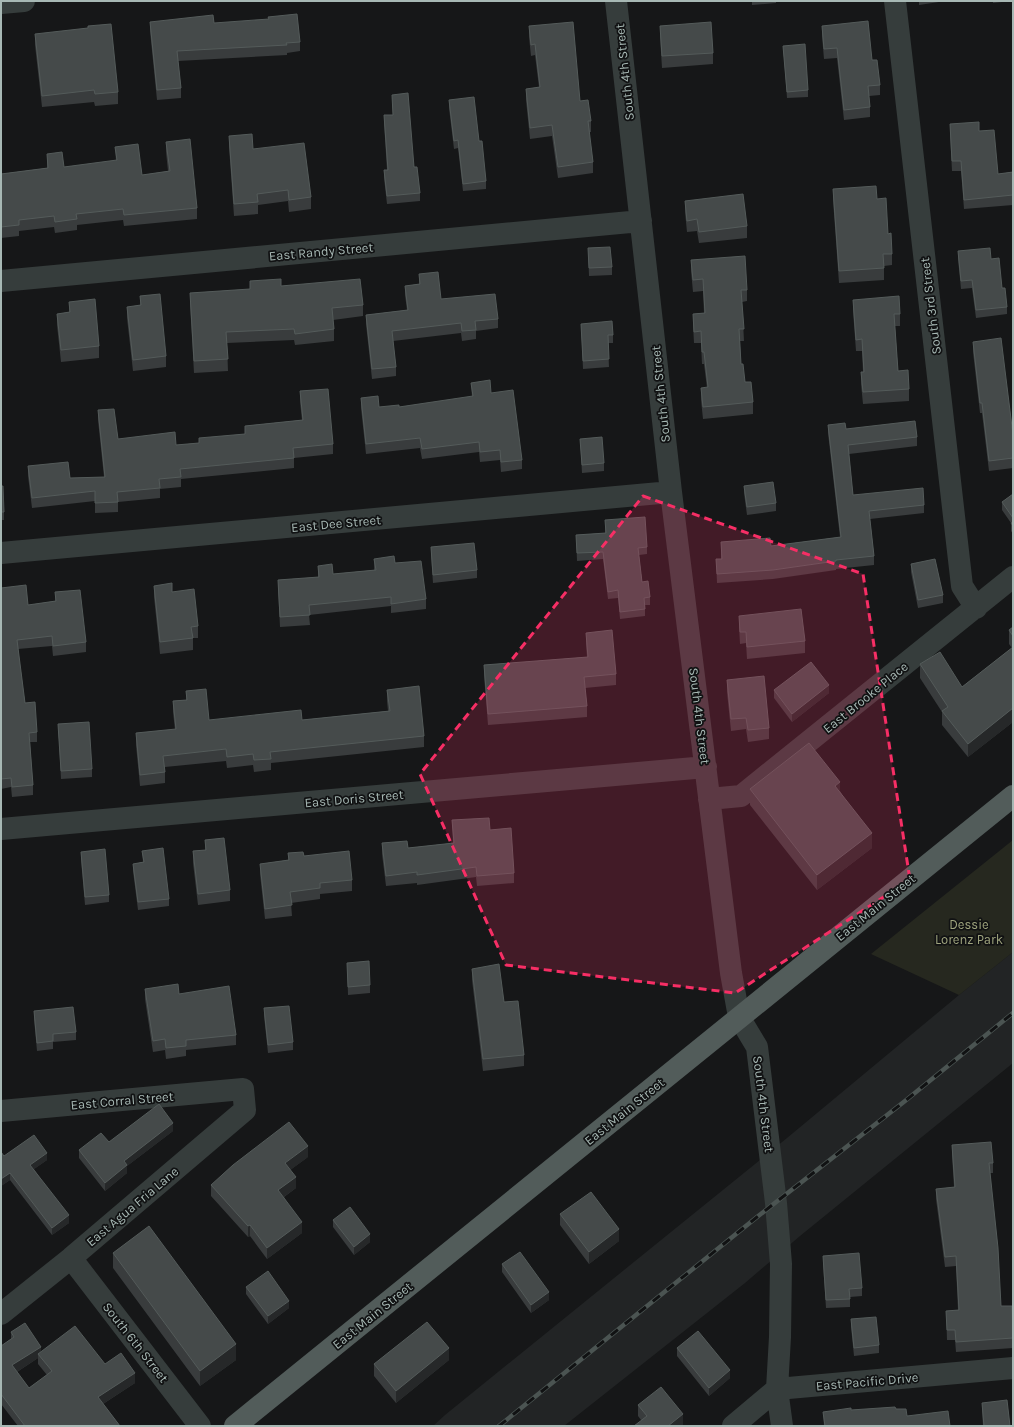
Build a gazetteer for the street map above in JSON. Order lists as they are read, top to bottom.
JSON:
{
  "streets": {
    "main road": ["East Main Street"],
    "street": [
      "South 4th Street",
      "East Randy Street",
      "South 3rd Street",
      "East Dee Street",
      "East Brooke Place",
      "East Doris Street",
      "East Corral Street",
      "East Agua Fria Lane",
      "South 6th Street",
      "East Pacific Drive"
    ]
  },
  "crossings": [
    ["South 4th Street", "East Randy Street"],
    ["South 4th Street", "East Dee Street"],
    ["South 4th Street", "East Brooke Place"],
    ["South 4th Street", "East Doris Street"],
    ["South 4th Street", "East Main Street"],
    ["South 4th Street", "East Pacific Drive"],
    ["South 3rd Street", "East Brooke Place"],
    ["East Corral Street", "East Agua Fria Lane"],
    ["East Agua Fria Lane", "South 6th Street"]
  ],
  "parks": ["Dessie Lorenz Park"]
}
